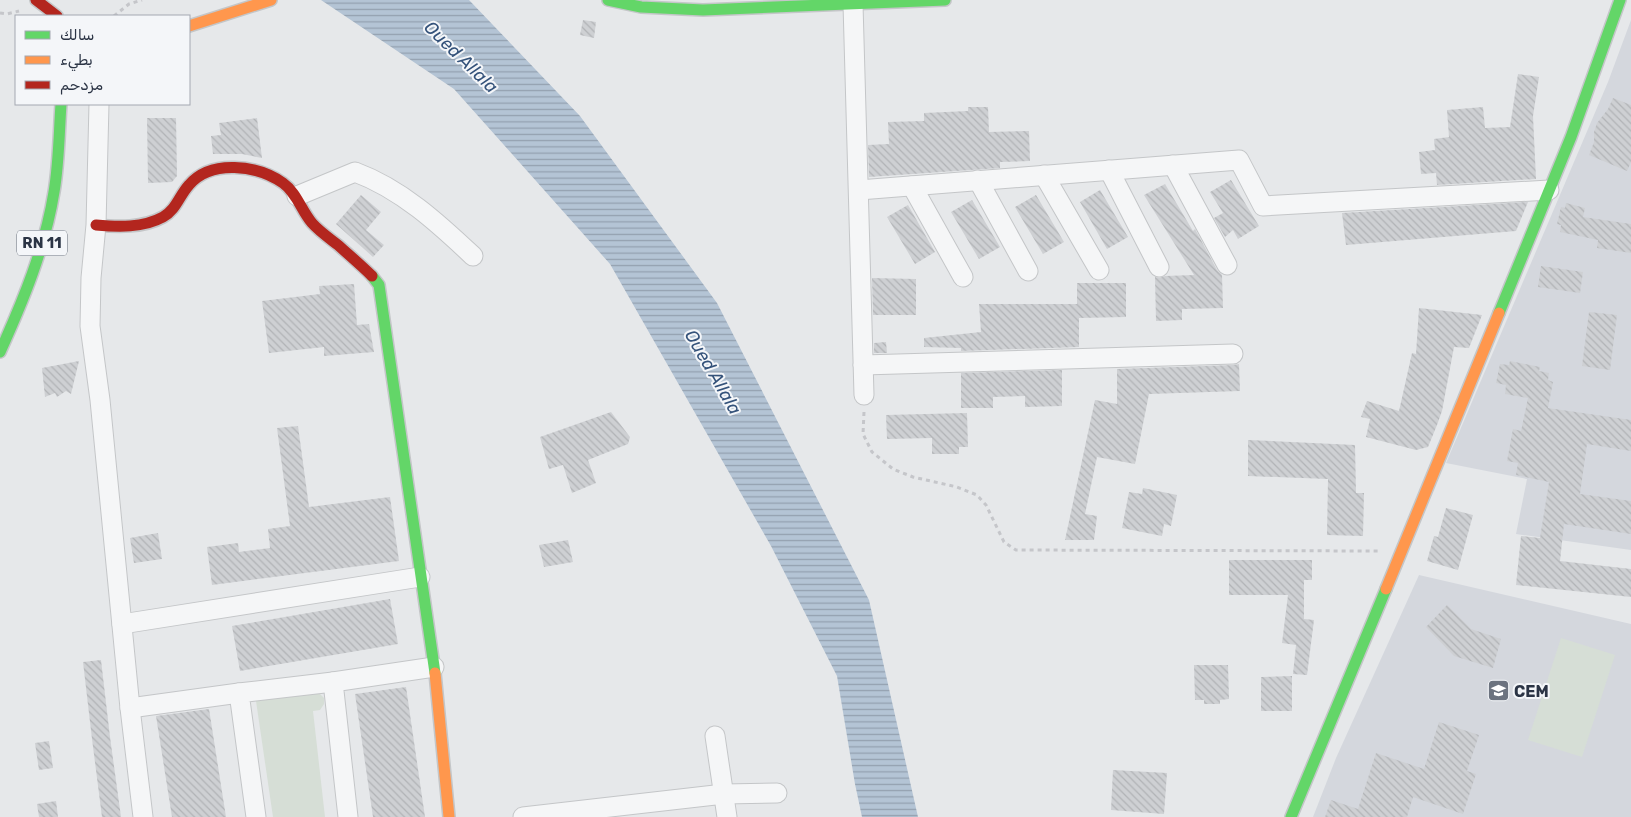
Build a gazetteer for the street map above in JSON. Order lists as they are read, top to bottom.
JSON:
{
  "streets": {
    "street": ["RN 11"]
  },
  "water": ["Oued Allala"],
  "places": {
    "school or university": ["CEM"]
  },
  "legend": ["سالك", "بطيء", "مزدحم"]
}
